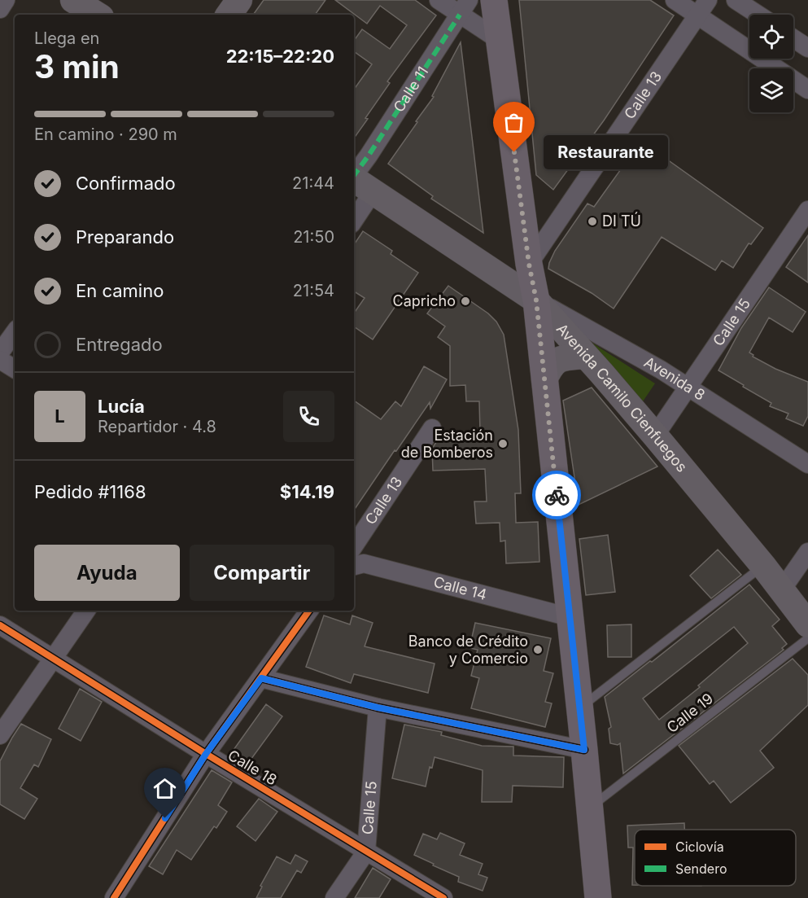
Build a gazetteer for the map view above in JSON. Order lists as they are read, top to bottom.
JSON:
{
  "streets": {
    "main road": ["Avenida Camilo Cienfuegos"],
    "street": [
      "Calle 11",
      "Calle 13",
      "Calle 15",
      "Avenida 8",
      "Calle 14",
      "Calle 18"
    ],
    "lane": ["Calle 19"]
  },
  "crossings": [
    ["Calle 15", "Avenida 8"],
    ["Calle 15", "Avenida Camilo Cienfuegos"],
    ["Calle 15", "Calle 18"],
    ["Avenida 8", "Avenida Camilo Cienfuegos"]
  ],
  "places": [
    "Restaurante",
    "DI TÚ",
    "Capricho",
    "Estación de Bomberos",
    "Banco de Crédito y Comercio"
  ],
  "legend": ["Ciclovía", "Sendero"],
  "page": {
    "heading": ["3 min", "Llega en", "22:15–22:20"],
    "panel": [
      "Lucía",
      "Repartidor · 4.8",
      "Pedido #1168",
      "$14.19"
    ],
    "bar": "En camino · 290 m",
    "bubble": "Restaurante",
    "list": [
      ["Confirmado", "21:44"],
      ["Preparando", "21:50"],
      ["En camino", "21:54"],
      "Entregado"
    ],
    "round": "L",
    "buttons": ["Ayuda", "Compartir"]
  }
}
